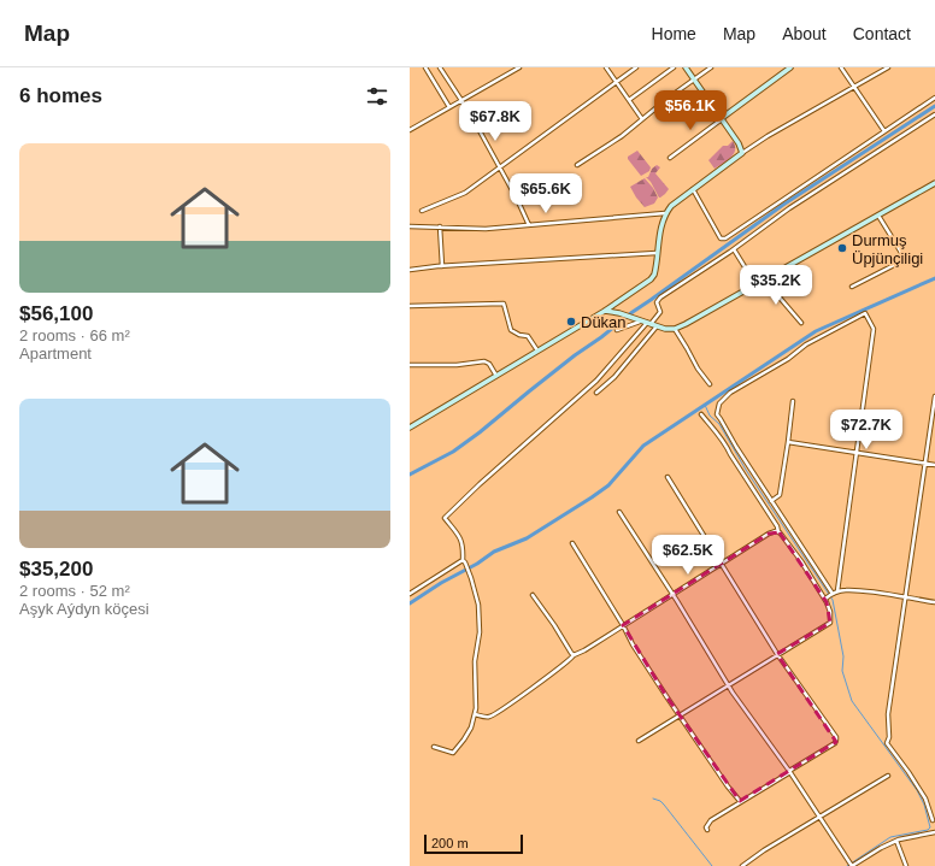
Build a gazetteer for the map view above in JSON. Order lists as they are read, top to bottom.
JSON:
{
  "places": ["Durmuş Üpjünçiligi", "Dükan"],
  "scale_bar": "200 m",
  "page": {
    "header": "Map",
    "nav": [
      "Home",
      "Map",
      "About",
      "Contact"
    ],
    "heading": "6 homes",
    "price": [
      "$56.1K",
      "$67.8K",
      "$65.6K",
      "$35.2K",
      "$72.7K",
      "$62.5K"
    ],
    "list": [
      {
        "name": "$56,100",
        "note": "2 rooms · 66 m² · Apartment"
      },
      {
        "name": "$35,200",
        "note": "2 rooms · 52 m² · Aşyk Aýdyn köçesi"
      }
    ],
    "scale": "200 m"
  }
}
